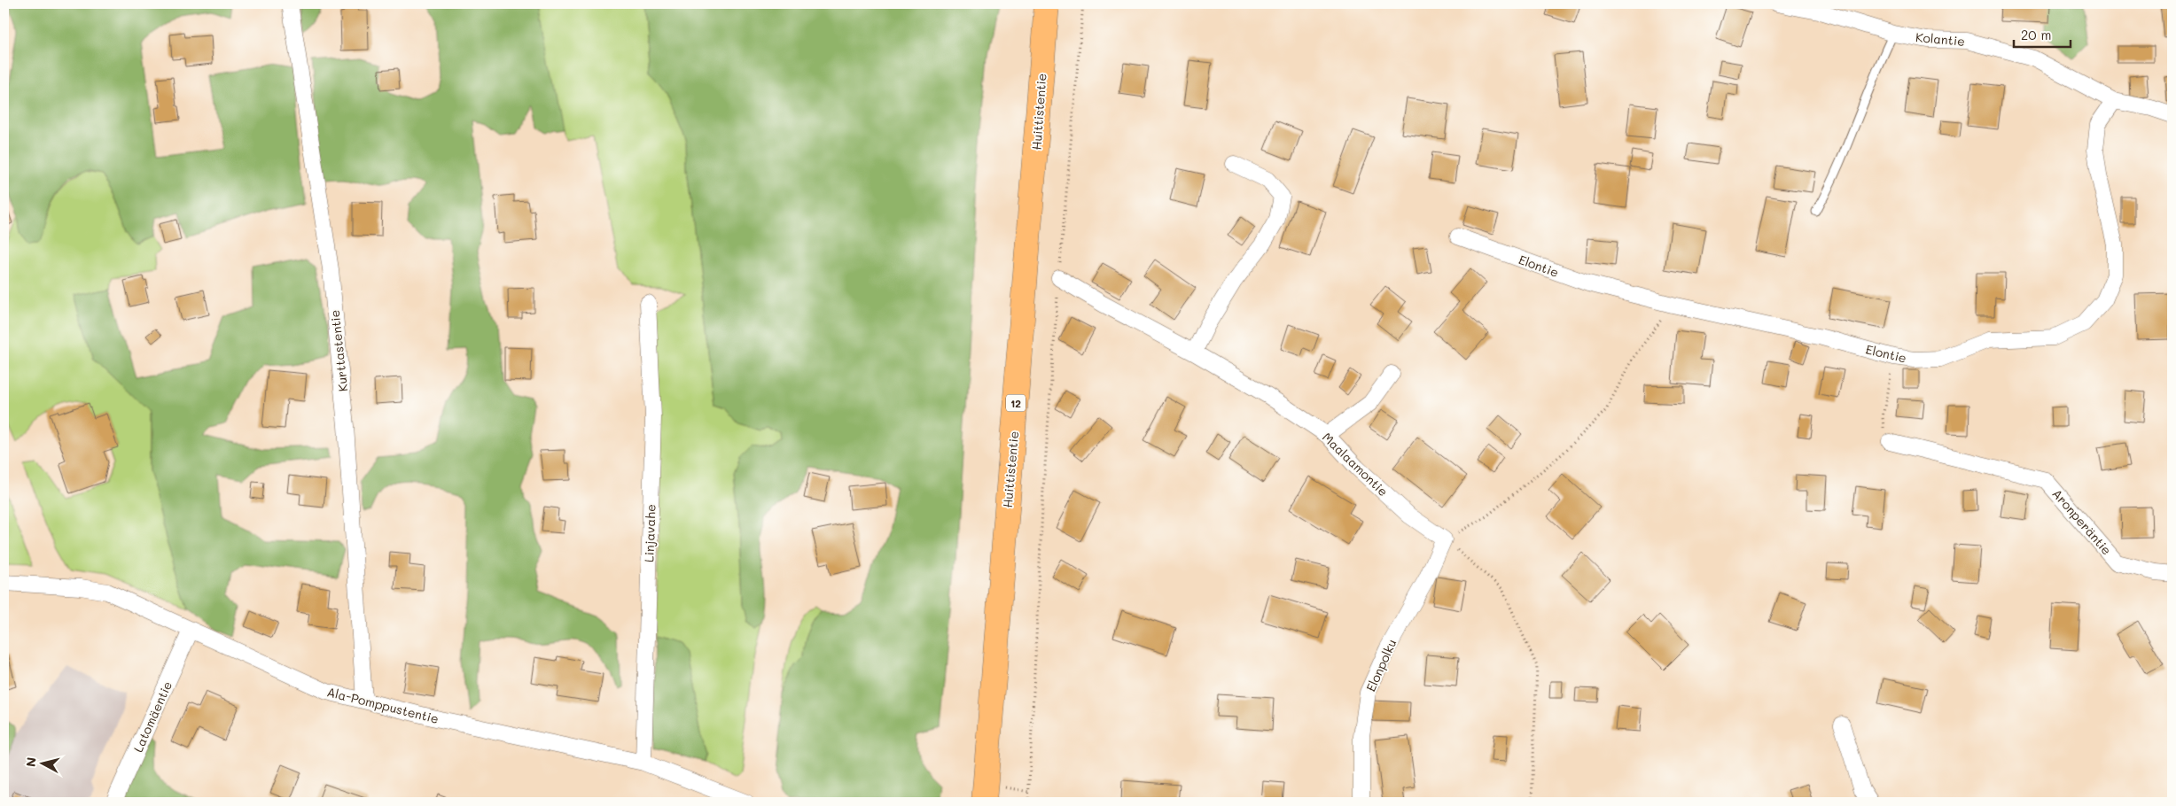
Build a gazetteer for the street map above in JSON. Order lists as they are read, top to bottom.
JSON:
{
  "streets": {
    "highway": ["Huittistentie", "12"],
    "street": [
      "Kolantie",
      "Elontie",
      "Kurttastentie",
      "Maalaamontie",
      "Aronperäntie",
      "Linjavahe",
      "Elonpolku",
      "Ala-Pomppustentie",
      "Latomäentie"
    ]
  },
  "crossings": [
    ["Kolantie", "Elontie"],
    ["Kurttastentie", "Ala-Pomppustentie"],
    ["Maalaamontie", "Elonpolku"],
    ["Linjavahe", "Ala-Pomppustentie"],
    ["Ala-Pomppustentie", "Latomäentie"]
  ],
  "scale_bar": "20 m",
  "north": "left"
}
